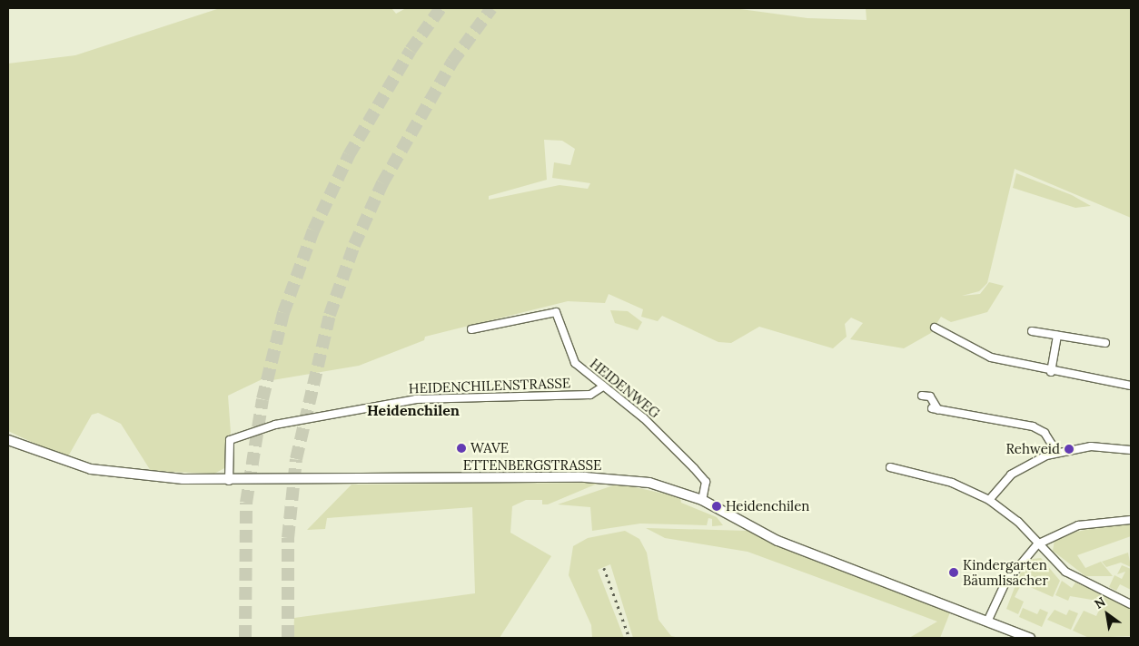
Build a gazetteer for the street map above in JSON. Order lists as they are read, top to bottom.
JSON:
{
  "streets": {
    "street": ["HEIDENCHILENSTRASSE", "HEIDENWEG", "ETTENBERGSTRASSE"]
  },
  "crossings": [
    ["HEIDENCHILENSTRASSE", "HEIDENWEG"],
    ["HEIDENCHILENSTRASSE", "ETTENBERGSTRASSE"],
    ["HEIDENWEG", "ETTENBERGSTRASSE"]
  ],
  "districts": ["Heidenchilen"],
  "places": [
    "WAVE",
    "Rehweid",
    "Heidenchilen",
    "Kindergarten Bäumlisächer"
  ],
  "north": "top left"
}
